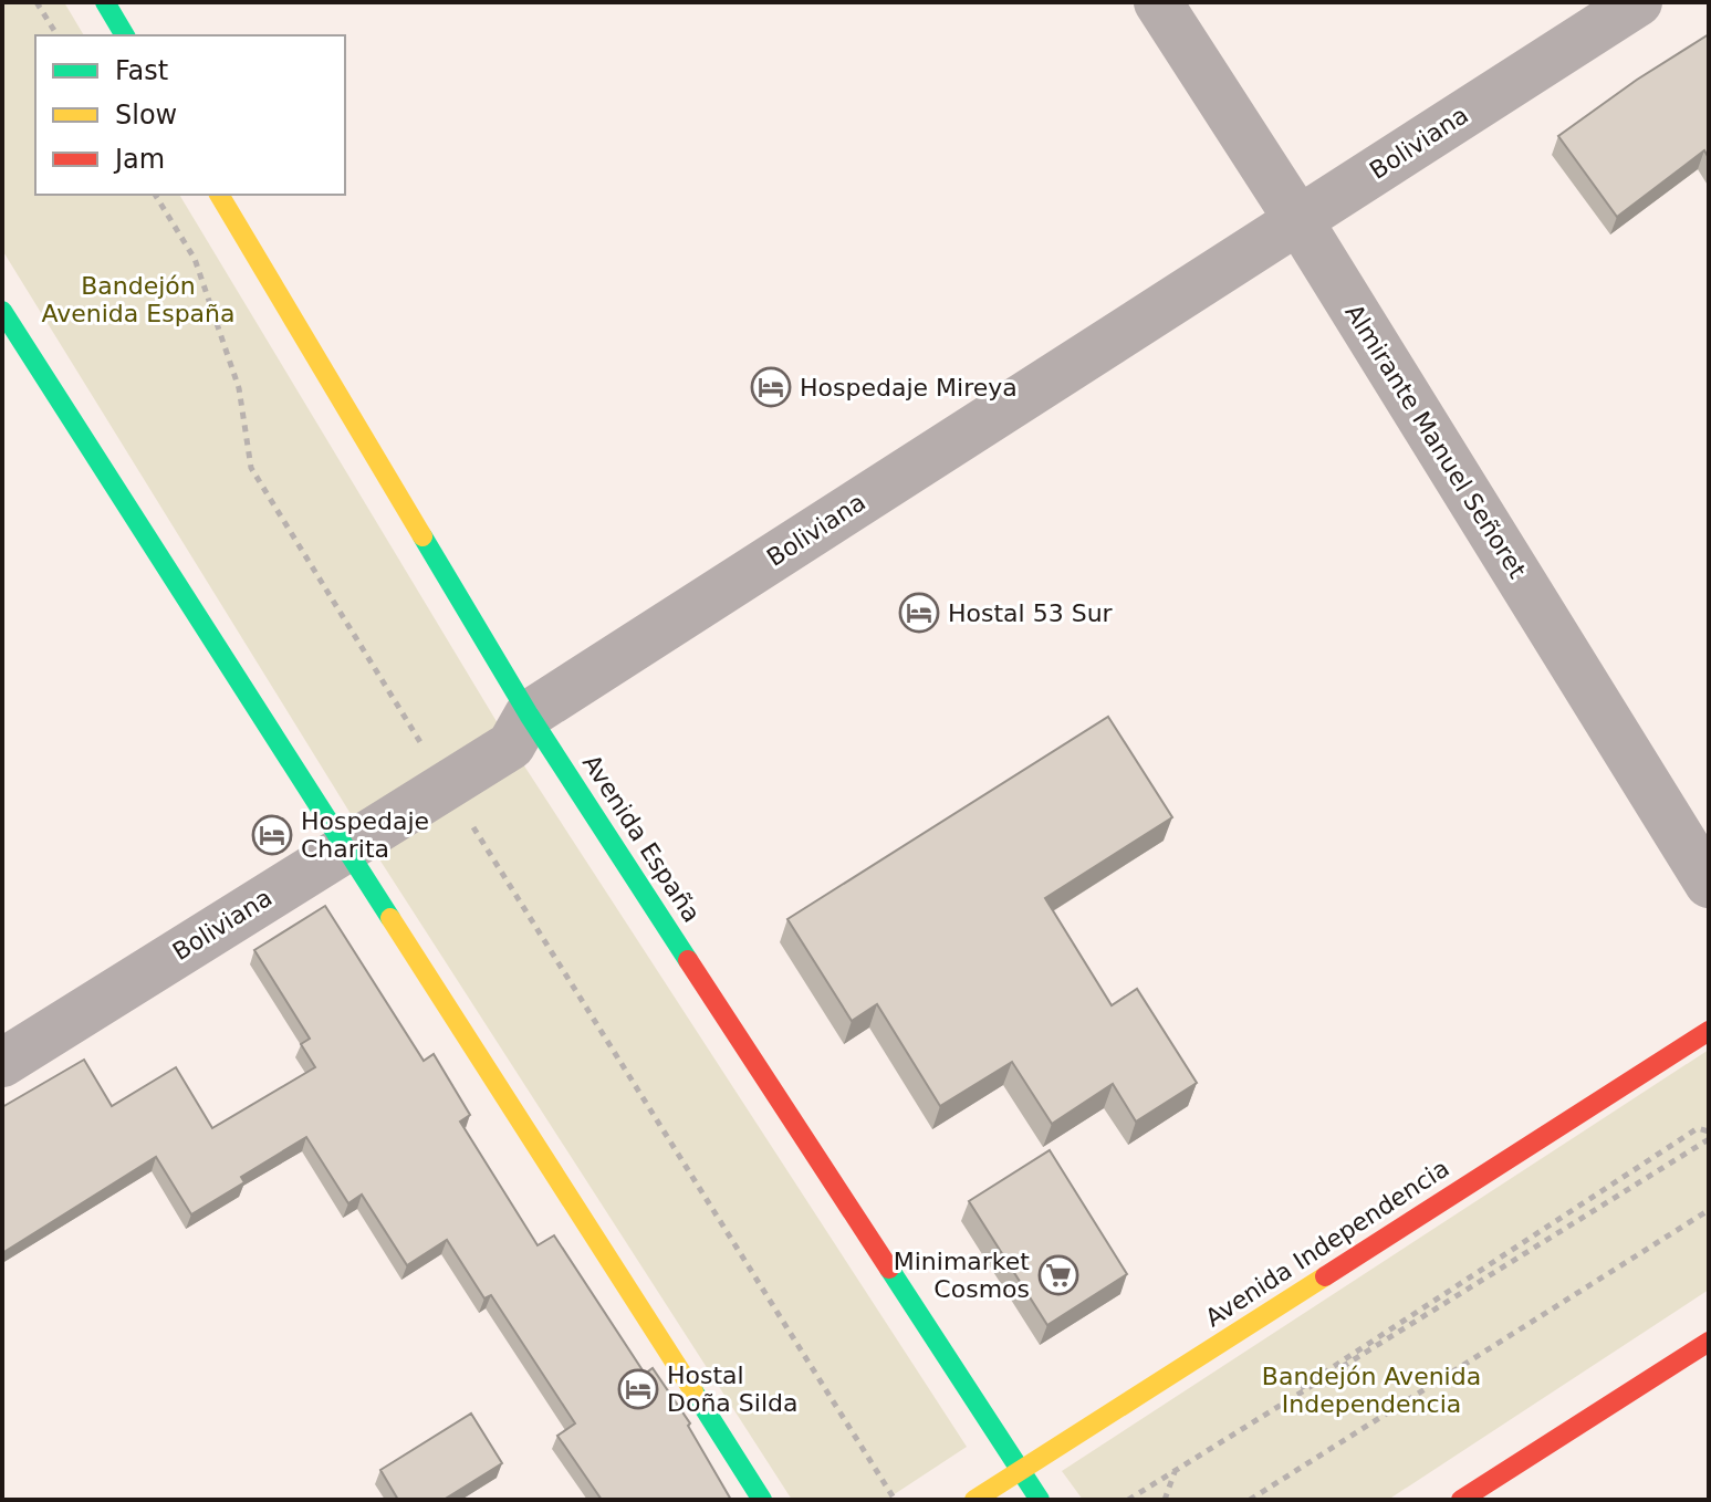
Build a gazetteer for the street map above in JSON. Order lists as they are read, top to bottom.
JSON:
{
  "streets": {
    "main road": ["Avenida España", "Avenida Independencia"],
    "street": ["Boliviana", "Almirante Manuel Señoret"]
  },
  "crossings": [
    ["Boliviana", "Almirante Manuel Señoret"],
    ["Boliviana", "Avenida España"],
    ["Avenida España", "Avenida Independencia"]
  ],
  "parks": ["Bandejón Avenida España", "Bandejón Avenida Independencia"],
  "places": {
    "hotel": [
      "Hospedaje Mireya",
      "Hostal 53 Sur",
      "Hospedaje Charita",
      "Hostal Doña Silda"
    ],
    "supermarket": ["Minimarket Cosmos"]
  },
  "legend": ["Fast", "Slow", "Jam"]
}
